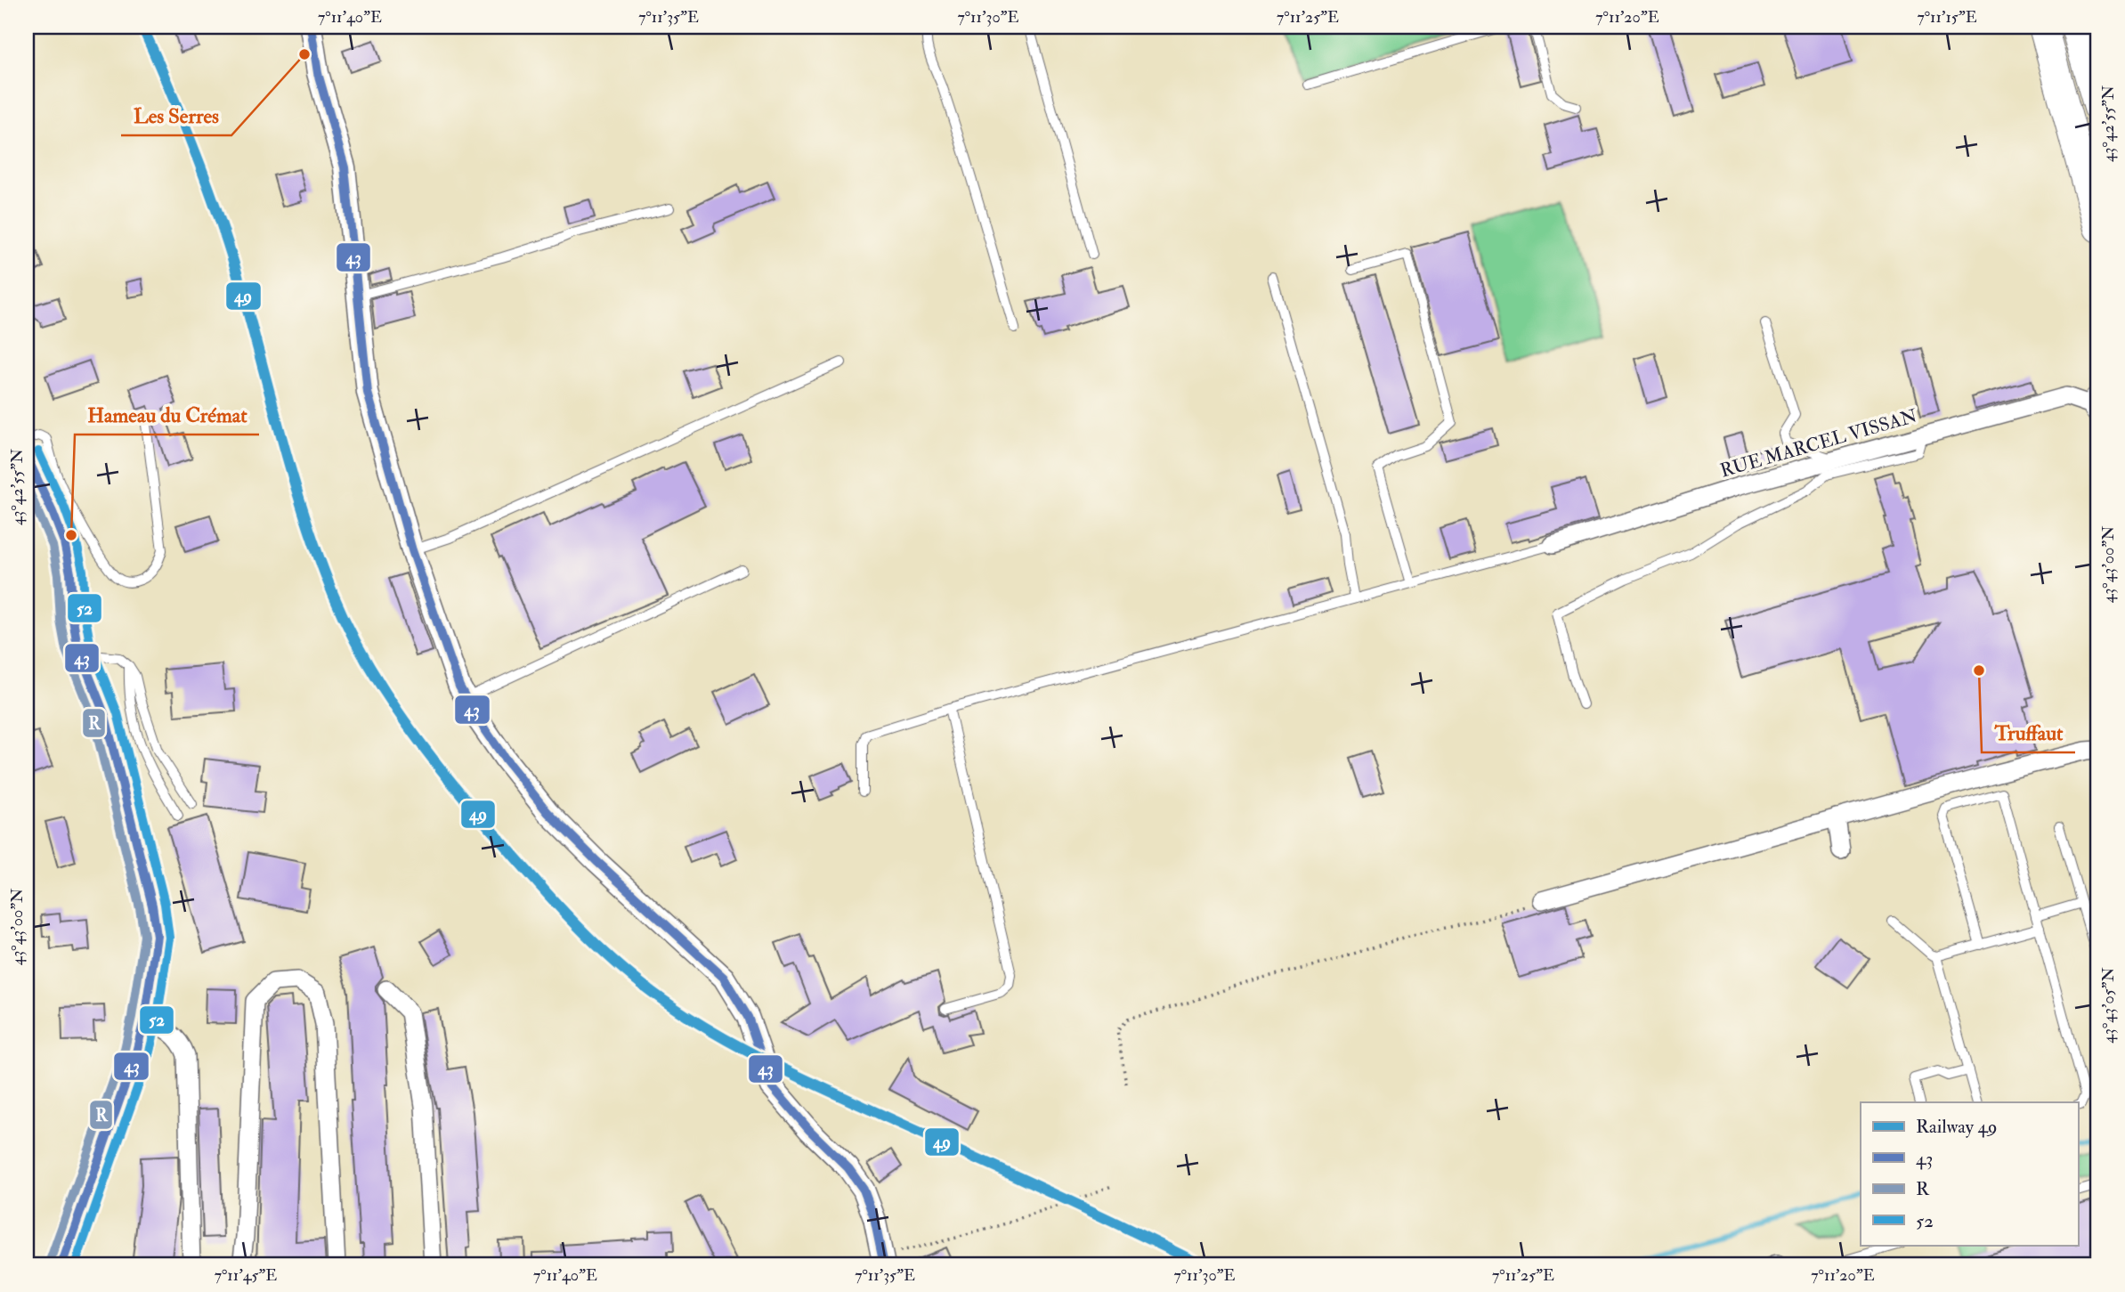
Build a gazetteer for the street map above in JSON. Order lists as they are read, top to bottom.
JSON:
{
  "streets": {
    "street": ["RUE MARCEL VISSAN"]
  },
  "places": ["Les Serres", "Hameau du Crémat", "Truffaut"],
  "lines": [
    "rail line 49",
    "transit line 43",
    "transit line 52",
    "transit line R"
  ],
  "legend": [
    "Railway 49",
    "43",
    "R",
    "52"
  ],
  "coordinates": [
    "7°11'40\"E",
    "7°11'35\"E",
    "7°11'30\"E",
    "7°11'25\"E",
    "7°11'20\"E",
    "7°11'15\"E",
    "43°42'55\"N",
    "43°43'00\"N",
    "43°43'05\"N",
    "7°11'45\"E"
  ]
}
